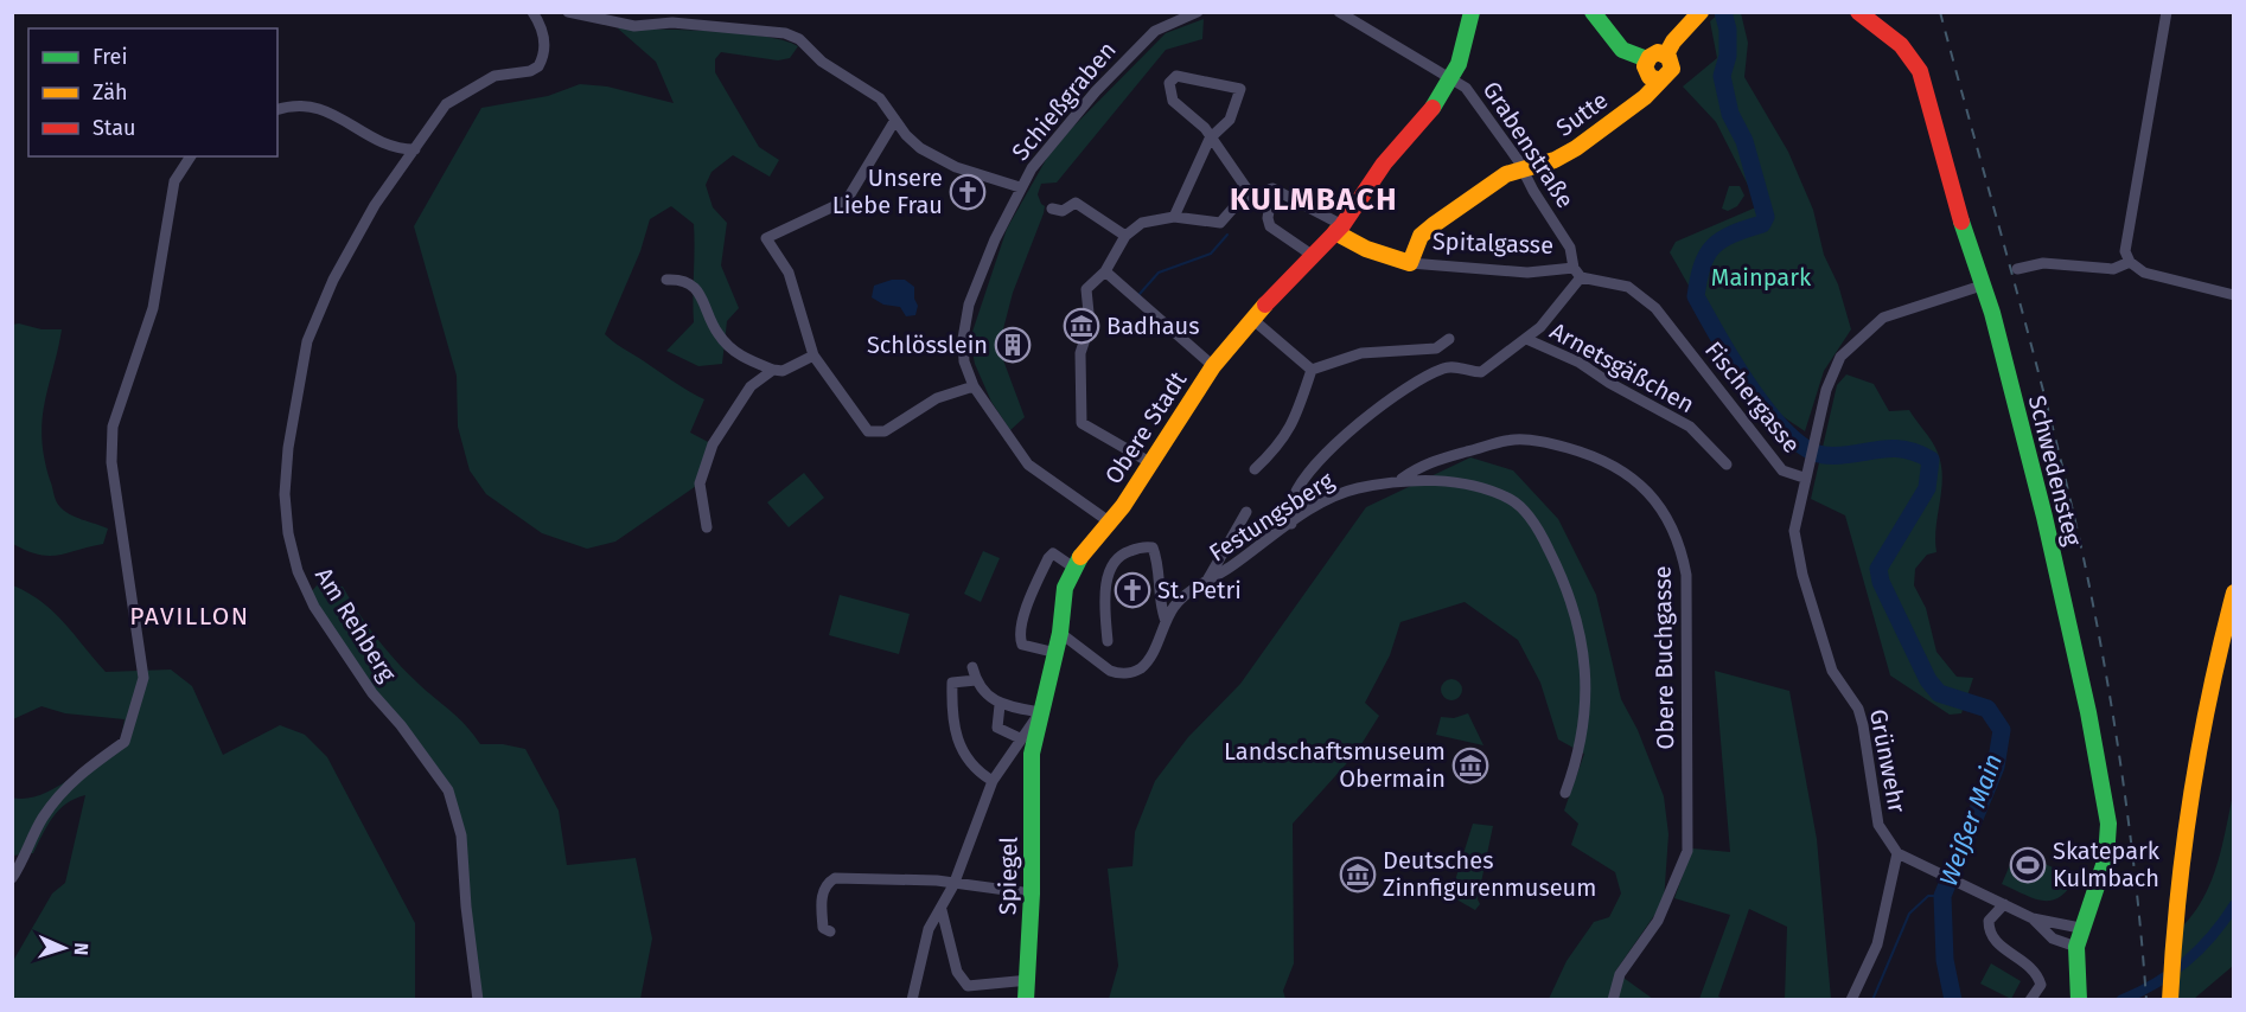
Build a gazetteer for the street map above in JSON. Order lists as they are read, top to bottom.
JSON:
{
  "streets": {
    "main road": [
      "Sutte",
      "Spitalgasse",
      "Obere Stadt",
      "Schwedensteg",
      "Spiegel"
    ],
    "street": [
      "Schießgraben",
      "Grabenstraße",
      "Arnetsgäßchen",
      "Fischergasse",
      "Festungsberg",
      "Am Rehberg",
      "Obere Buchgasse",
      "Grünwehr"
    ]
  },
  "crossings": [
    ["Schießgraben", "Obere Stadt"],
    ["Sutte", "Grabenstraße"],
    ["Sutte", "Spitalgasse"],
    ["Grabenstraße", "Spitalgasse"],
    ["Grabenstraße", "Fischergasse"],
    ["Grabenstraße", "Obere Stadt"],
    ["Spitalgasse", "Fischergasse"],
    ["Spitalgasse", "Obere Stadt"],
    ["Fischergasse", "Grünwehr"],
    ["Obere Stadt", "Spiegel"],
    ["Festungsberg", "Obere Buchgasse"],
    ["Festungsberg", "Spiegel"]
  ],
  "districts": ["KULMBACH", "PAVILLON"],
  "water": ["Weißer Main"],
  "parks": ["Mainpark"],
  "places": {
    "church": ["Unsere Liebe Frau", "St. Petri"],
    "museum": ["Badhaus", "Landschaftsmuseum Obermain", "Deutsches Zinnfigurenmuseum"],
    "building": ["Schlösslein"],
    "sports": ["Skatepark Kulmbach"]
  },
  "legend": ["Frei", "Zäh", "Stau"],
  "north": "right"
}
